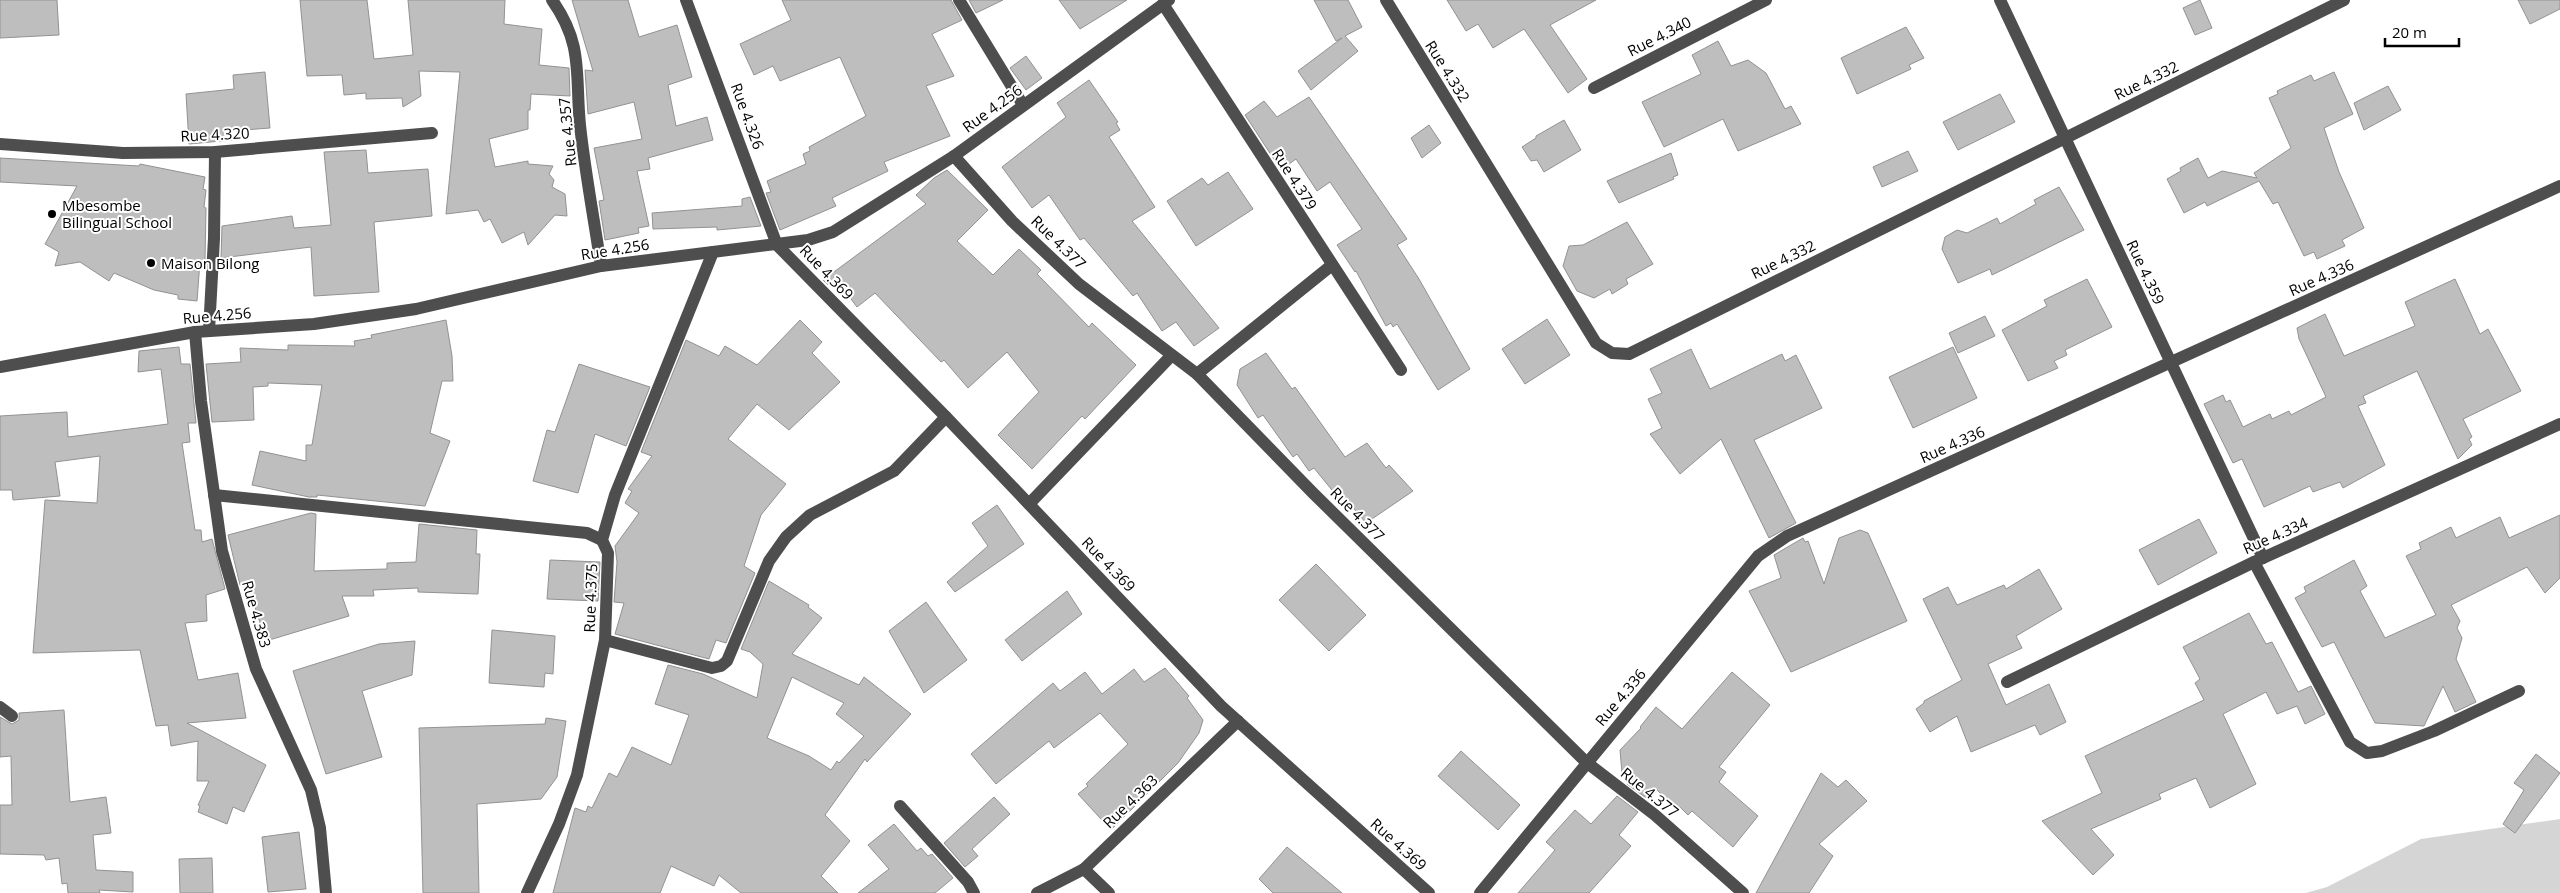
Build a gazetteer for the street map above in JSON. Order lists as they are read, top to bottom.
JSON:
{
  "streets": {
    "street": [
      "Rue 4.340",
      "Rue 4.332",
      "Rue 4.256",
      "Rue 4.326",
      "Rue 4.357",
      "Rue 4.320",
      "Rue 4.379",
      "Rue 4.377",
      "Rue 4.369",
      "Rue 4.359",
      "Rue 4.336",
      "Rue 4.334",
      "Rue 4.375",
      "Rue 4.383",
      "Rue 4.363"
    ]
  },
  "crossings": [
    ["Rue 4.332", "Rue 4.359"],
    ["Rue 4.256", "Rue 4.326"],
    ["Rue 4.256", "Rue 4.357"],
    ["Rue 4.256", "Rue 4.379"],
    ["Rue 4.256", "Rue 4.377"],
    ["Rue 4.256", "Rue 4.369"],
    ["Rue 4.256", "Rue 4.375"],
    ["Rue 4.256", "Rue 4.383"],
    ["Rue 4.326", "Rue 4.369"],
    ["Rue 4.377", "Rue 4.336"],
    ["Rue 4.369", "Rue 4.363"],
    ["Rue 4.359", "Rue 4.336"],
    ["Rue 4.359", "Rue 4.334"]
  ],
  "places": ["Mbesombe Bilingual School", "Maison Bilong"],
  "scale_bar": "20 m"
}
